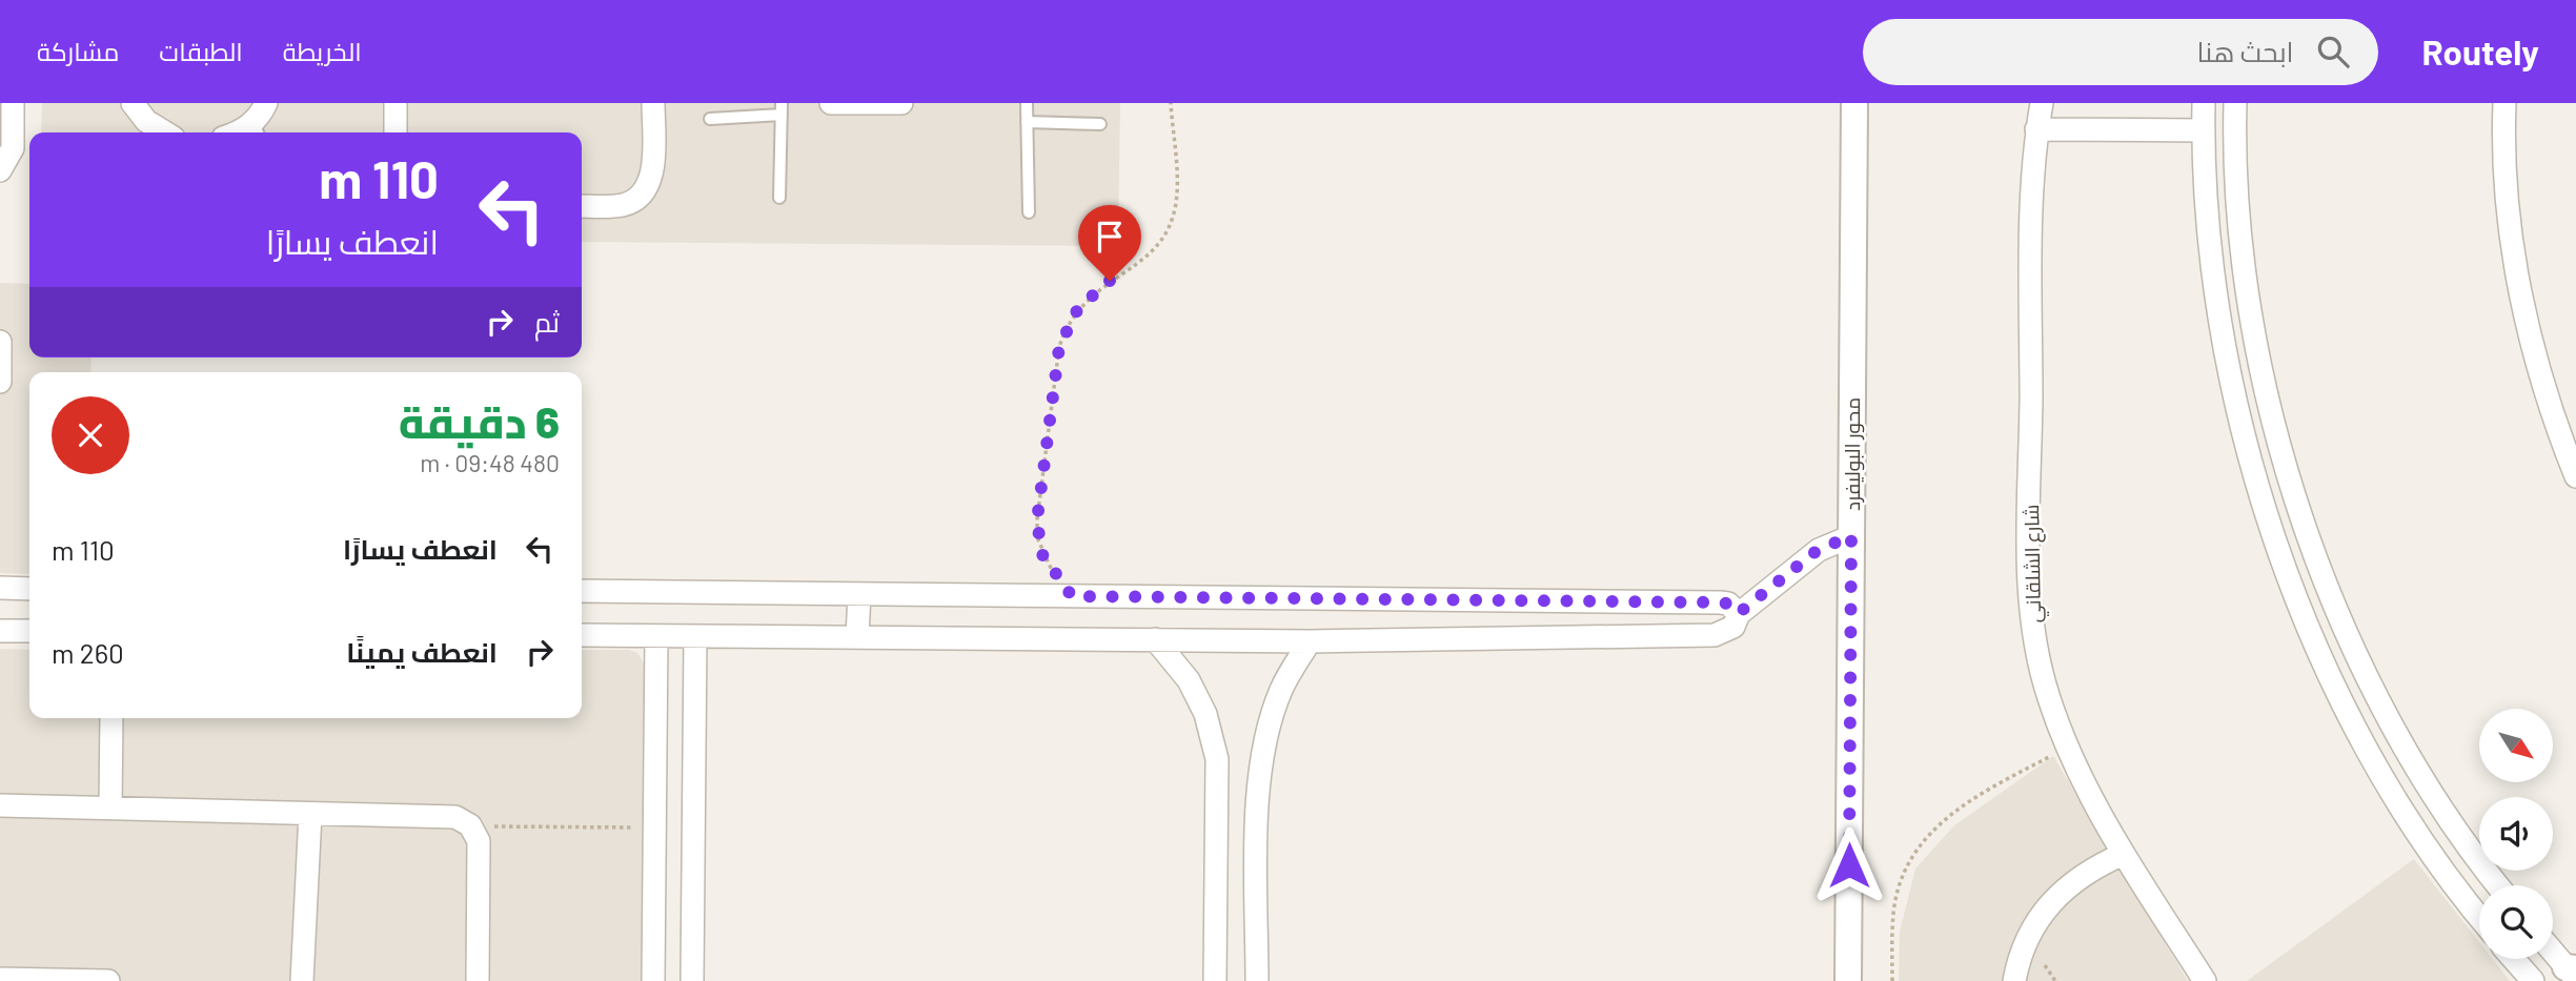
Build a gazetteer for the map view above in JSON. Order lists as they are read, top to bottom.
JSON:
{
  "streets": {
    "street": ["محور البوليفرد", "شارع الشلقاني"]
  },
  "north": "bottom right",
  "page": {
    "header": "Routely",
    "search": "ابحث هنا",
    "nav": ["الخريطة", "الطبقات", "مشاركة"],
    "turn": ["110 m", "انعطف يسارًا"],
    "then": "ثم",
    "heading": ["6 دقيقة", "480 m · 09:48"],
    "list": [
      {
        "name": "انعطف يسارًا",
        "value": "110 m"
      },
      {
        "name": "انعطف يمينًا",
        "value": "260 m"
      }
    ]
  }
}
